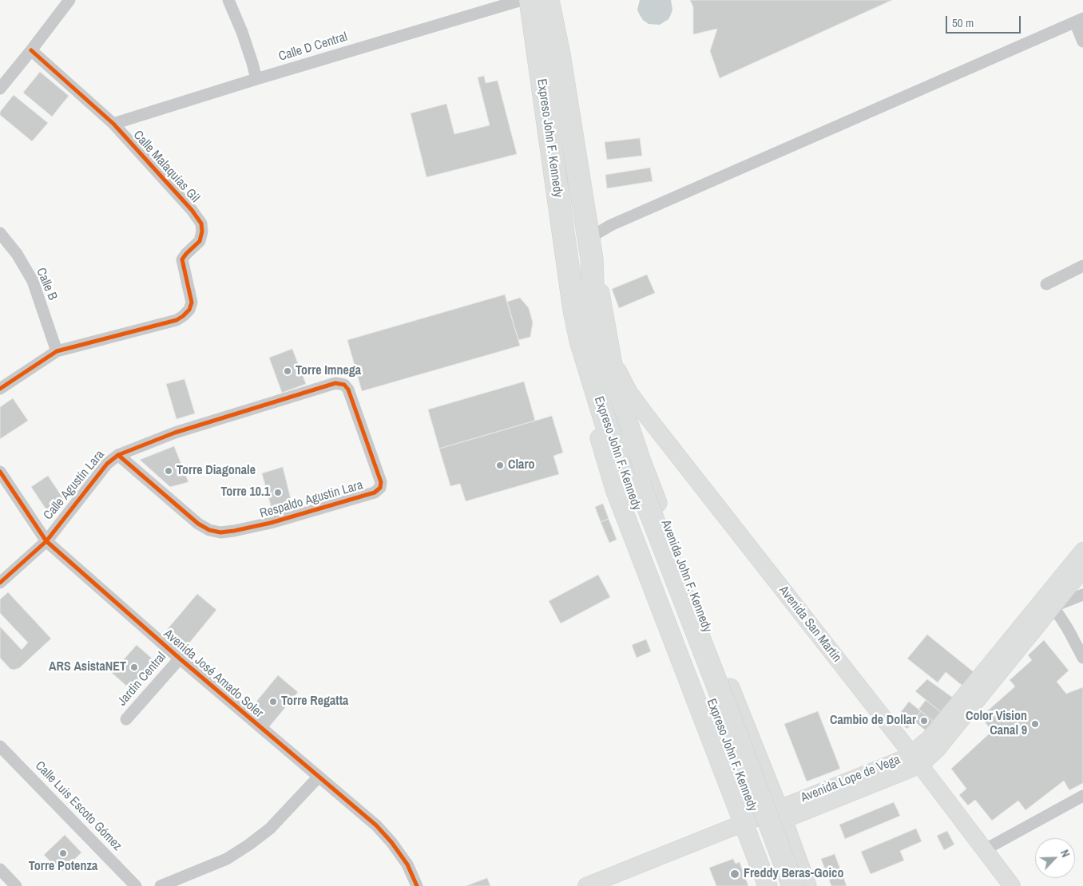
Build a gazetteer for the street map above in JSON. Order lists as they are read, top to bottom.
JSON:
{
  "streets": {
    "highway": ["Expreso John F. Kennedy"],
    "main road": ["Avenida John F. Kennedy", "Avenida San Martín", "Avenida Lope de Vega"],
    "street": [
      "Calle D Central",
      "Calle Malaquías Gil",
      "Calle B",
      "Calle Agustín Lara",
      "Respaldo Agustin Lara",
      "Avenida José Amado Soler",
      "Jardin Central",
      "Calle Luis Escoto Gómez"
    ]
  },
  "crossings": [
    ["Calle D Central", "Calle Malaquías Gil"],
    ["Expreso John F. Kennedy", "Avenida John F. Kennedy"],
    ["Calle Malaquías Gil", "Calle B"],
    ["Calle Agustín Lara", "Respaldo Agustin Lara"],
    ["Calle Agustín Lara", "Avenida José Amado Soler"],
    ["Avenida John F. Kennedy", "Avenida San Martín"],
    ["Avenida John F. Kennedy", "Avenida Lope de Vega"],
    ["Avenida San Martín", "Avenida Lope de Vega"],
    ["Avenida José Amado Soler", "Jardin Central"]
  ],
  "places": [
    "Torre Imnega",
    "Claro",
    "Torre Diagonale",
    "Torre 10.1",
    "ARS AsistaNET",
    "Torre Regatta",
    "Cambio de Dollar",
    "Color Vision Canal 9",
    "Torre Potenza",
    "Freddy Beras-Goico"
  ],
  "scale_bar": "50 m",
  "north": "top right"
}
